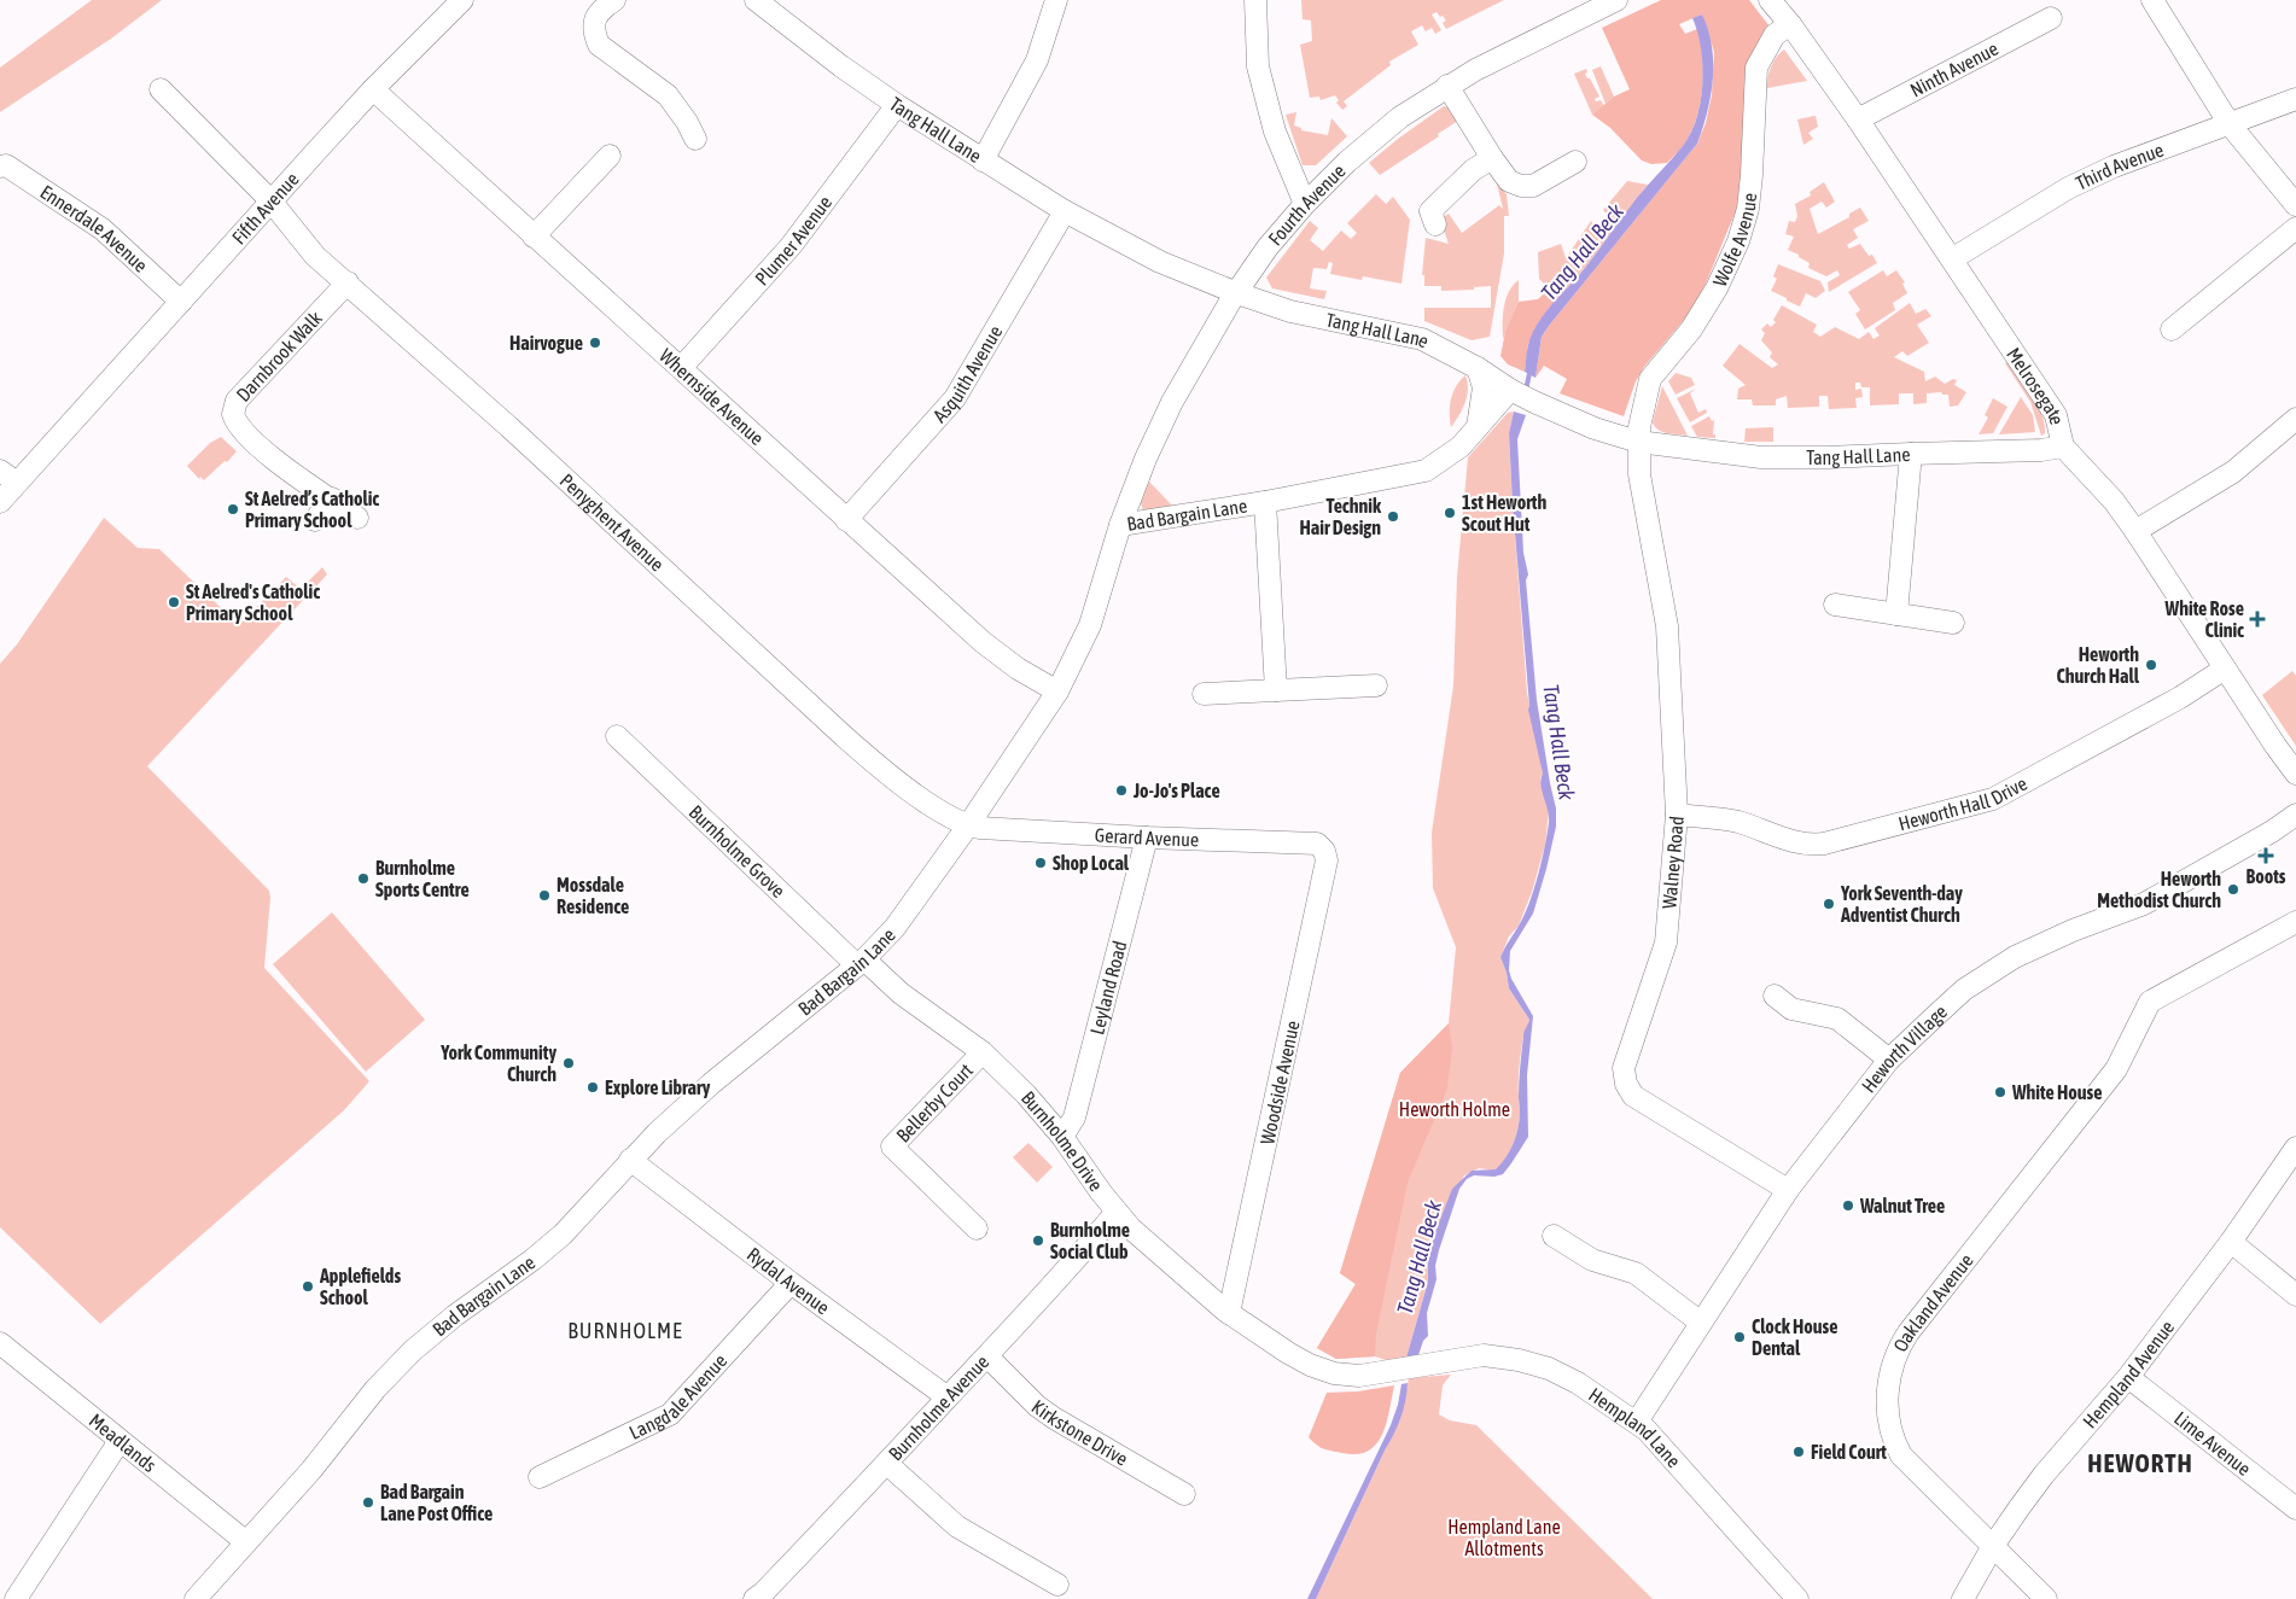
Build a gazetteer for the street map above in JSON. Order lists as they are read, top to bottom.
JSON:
{
  "streets": {
    "street": [
      "Ninth Avenue",
      "Tang Hall Lane",
      "Third Avenue",
      "Fourth Avenue",
      "Fifth Avenue",
      "Ennerdale Avenue",
      "Wolfe Avenue",
      "Plumer Avenue",
      "Darnbrook Walk",
      "Asquith Avenue",
      "Melrosegate",
      "Whernside Avenue",
      "Bad Bargain Lane",
      "Penyghent Avenue",
      "Heworth Hall Drive",
      "Gerard Avenue",
      "Burnholme Grove",
      "Walney Road",
      "Leyland Road",
      "Heworth Village",
      "Woodside Avenue",
      "Bellerby Court",
      "Burnholme Drive",
      "Rydal Avenue",
      "Oakland Avenue",
      "Hempland Avenue",
      "Langdale Avenue",
      "Burnholme Avenue",
      "Hempland Lane",
      "Kirkstone Drive",
      "Meadlands",
      "Lime Avenue"
    ]
  },
  "crossings": [
    ["Ninth Avenue", "Melrosegate"],
    ["Tang Hall Lane", "Fourth Avenue"],
    ["Tang Hall Lane", "Wolfe Avenue"],
    ["Tang Hall Lane", "Plumer Avenue"],
    ["Tang Hall Lane", "Asquith Avenue"],
    ["Tang Hall Lane", "Melrosegate"],
    ["Tang Hall Lane", "Bad Bargain Lane"],
    ["Tang Hall Lane", "Walney Road"],
    ["Third Avenue", "Melrosegate"],
    ["Fourth Avenue", "Bad Bargain Lane"],
    ["Fifth Avenue", "Ennerdale Avenue"],
    ["Fifth Avenue", "Whernside Avenue"],
    ["Fifth Avenue", "Penyghent Avenue"],
    ["Wolfe Avenue", "Melrosegate"],
    ["Wolfe Avenue", "Walney Road"],
    ["Plumer Avenue", "Whernside Avenue"],
    ["Darnbrook Walk", "Penyghent Avenue"],
    ["Asquith Avenue", "Whernside Avenue"],
    ["Melrosegate", "Heworth Hall Drive"],
    ["Whernside Avenue", "Bad Bargain Lane"],
    ["Bad Bargain Lane", "Penyghent Avenue"],
    ["Bad Bargain Lane", "Gerard Avenue"],
    ["Bad Bargain Lane", "Burnholme Grove"],
    ["Bad Bargain Lane", "Burnholme Drive"],
    ["Bad Bargain Lane", "Rydal Avenue"],
    ["Bad Bargain Lane", "Meadlands"],
    ["Penyghent Avenue", "Gerard Avenue"],
    ["Heworth Hall Drive", "Walney Road"],
    ["Gerard Avenue", "Leyland Road"],
    ["Gerard Avenue", "Woodside Avenue"],
    ["Burnholme Grove", "Burnholme Drive"],
    ["Walney Road", "Heworth Village"],
    ["Leyland Road", "Burnholme Drive"],
    ["Heworth Village", "Hempland Lane"],
    ["Woodside Avenue", "Burnholme Drive"],
    ["Bellerby Court", "Burnholme Drive"],
    ["Burnholme Drive", "Burnholme Avenue"],
    ["Burnholme Drive", "Hempland Lane"],
    ["Rydal Avenue", "Langdale Avenue"],
    ["Rydal Avenue", "Burnholme Avenue"],
    ["Oakland Avenue", "Hempland Avenue"],
    ["Hempland Avenue", "Lime Avenue"],
    ["Burnholme Avenue", "Kirkstone Drive"]
  ],
  "districts": ["BURNHOLME", "HEWORTH"],
  "water": ["Tang Hall Beck"],
  "parks": ["Heworth Holme", "Hempland Lane Allotments"],
  "places": {
    "other": [
      "Hairvogue",
      "St Aelred’s Catholic Primary School",
      "1st Heworth Scout Hut",
      "Technik Hair Design",
      "St Aelred's Catholic Primary School",
      "Heworth Church Hall",
      "Jo-Jo's Place",
      "Shop Local",
      "Burnholme Sports Centre",
      "Heworth Methodist Church",
      "Mossdale Residence",
      "York Seventh-day Adventist Church",
      "York Community Church",
      "Explore Library",
      "White House",
      "Walnut Tree",
      "Burnholme Social Club",
      "Applefields School",
      "Clock House Dental",
      "Field Court",
      "Bad Bargain Lane Post Office"
    ],
    "health": ["White Rose Clinic", "Boots"]
  }
}
